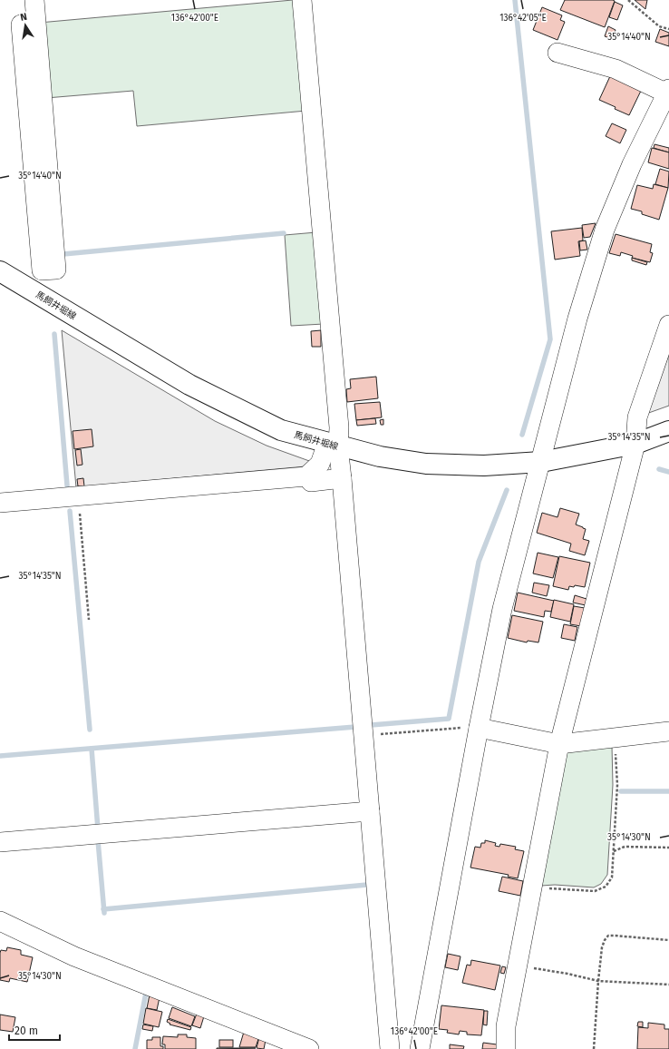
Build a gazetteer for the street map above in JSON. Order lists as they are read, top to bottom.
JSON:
{
  "streets": {
    "main road": ["馬飼井堀線"]
  },
  "scale_bar": "20 m",
  "north": "top",
  "coordinates": [
    "136°42'00\"E",
    "136°42'05\"E",
    "35°14'40\"N",
    "35°14'35\"N",
    "35°14'30\"N"
  ]
}
